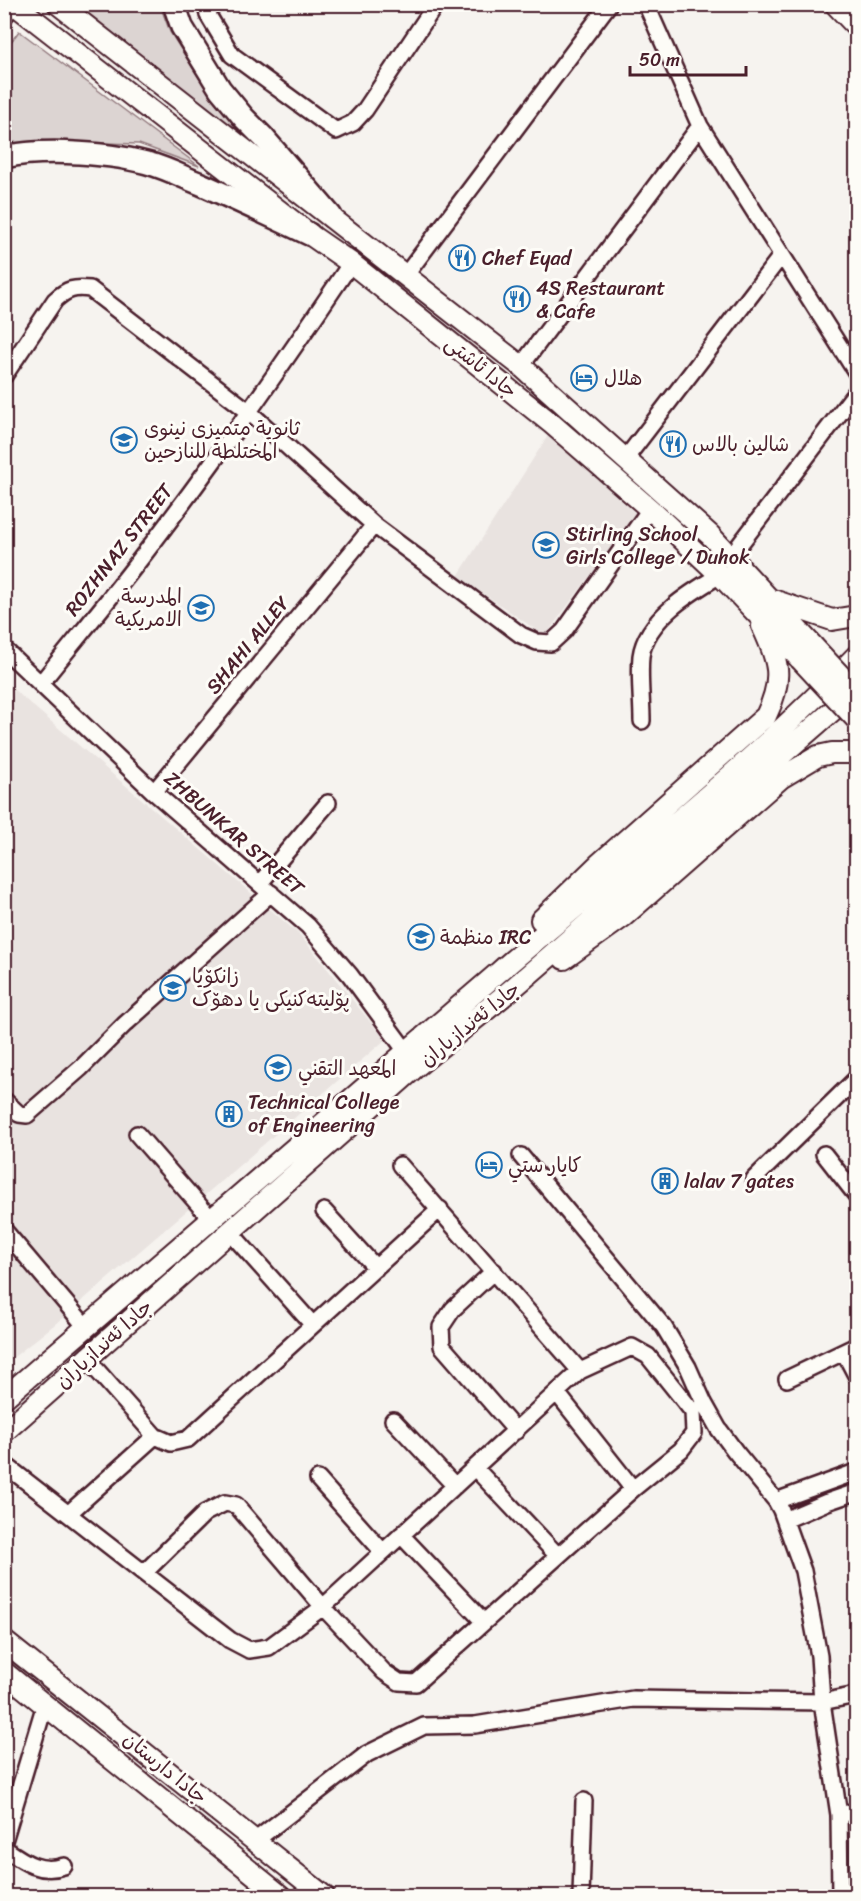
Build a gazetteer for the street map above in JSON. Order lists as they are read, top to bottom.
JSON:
{
  "streets": {
    "main road": ["جادا ئاشتی", "جادا ئەندازیاران", "جادا دارستان"],
    "street": ["ROZHNAZ STREET", "SHAHI ALLEY", "ZHBUNKAR STREET"]
  },
  "crossings": [
    ["جادا ئاشتی", "ROZHNAZ STREET"],
    ["جادا ئاشتی", "جادا ئەندازیاران"],
    ["ROZHNAZ STREET", "ZHBUNKAR STREET"],
    ["SHAHI ALLEY", "ZHBUNKAR STREET"],
    ["ZHBUNKAR STREET", "جادا ئەندازیاران"]
  ],
  "places": {
    "restaurant": ["Chef Eyad", "4S Restaurant & Cafe", "شالين بالاس"],
    "hotel": ["هلال", "كايار ستي"],
    "school or university": [
      "ثانوية متميزي نينوى المختلطة للنازحين",
      "Stirling School Girls College / Duhok",
      "المدرسة الامريكية",
      "منظمة IRC",
      "زانکۆیا پۆلیتەکنیکی یا دهۆک",
      "المعهد التقني"
    ],
    "building": ["Technical College of Engineering", "lalav 7 gates"]
  },
  "scale_bar": "50 m"
}
